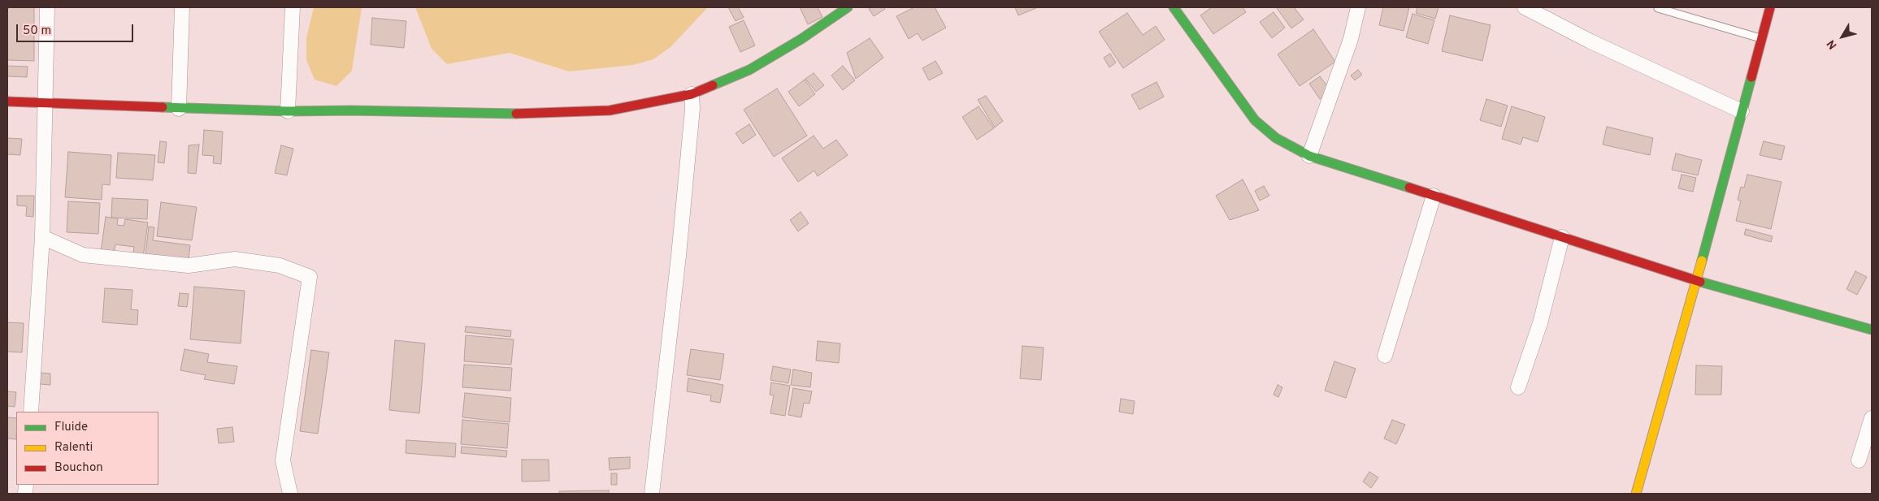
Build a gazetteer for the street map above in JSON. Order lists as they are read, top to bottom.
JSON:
{
  "legend": ["Fluide", "Ralenti", "Bouchon"],
  "scale_bar": "50 m",
  "north": "bottom left"
}
